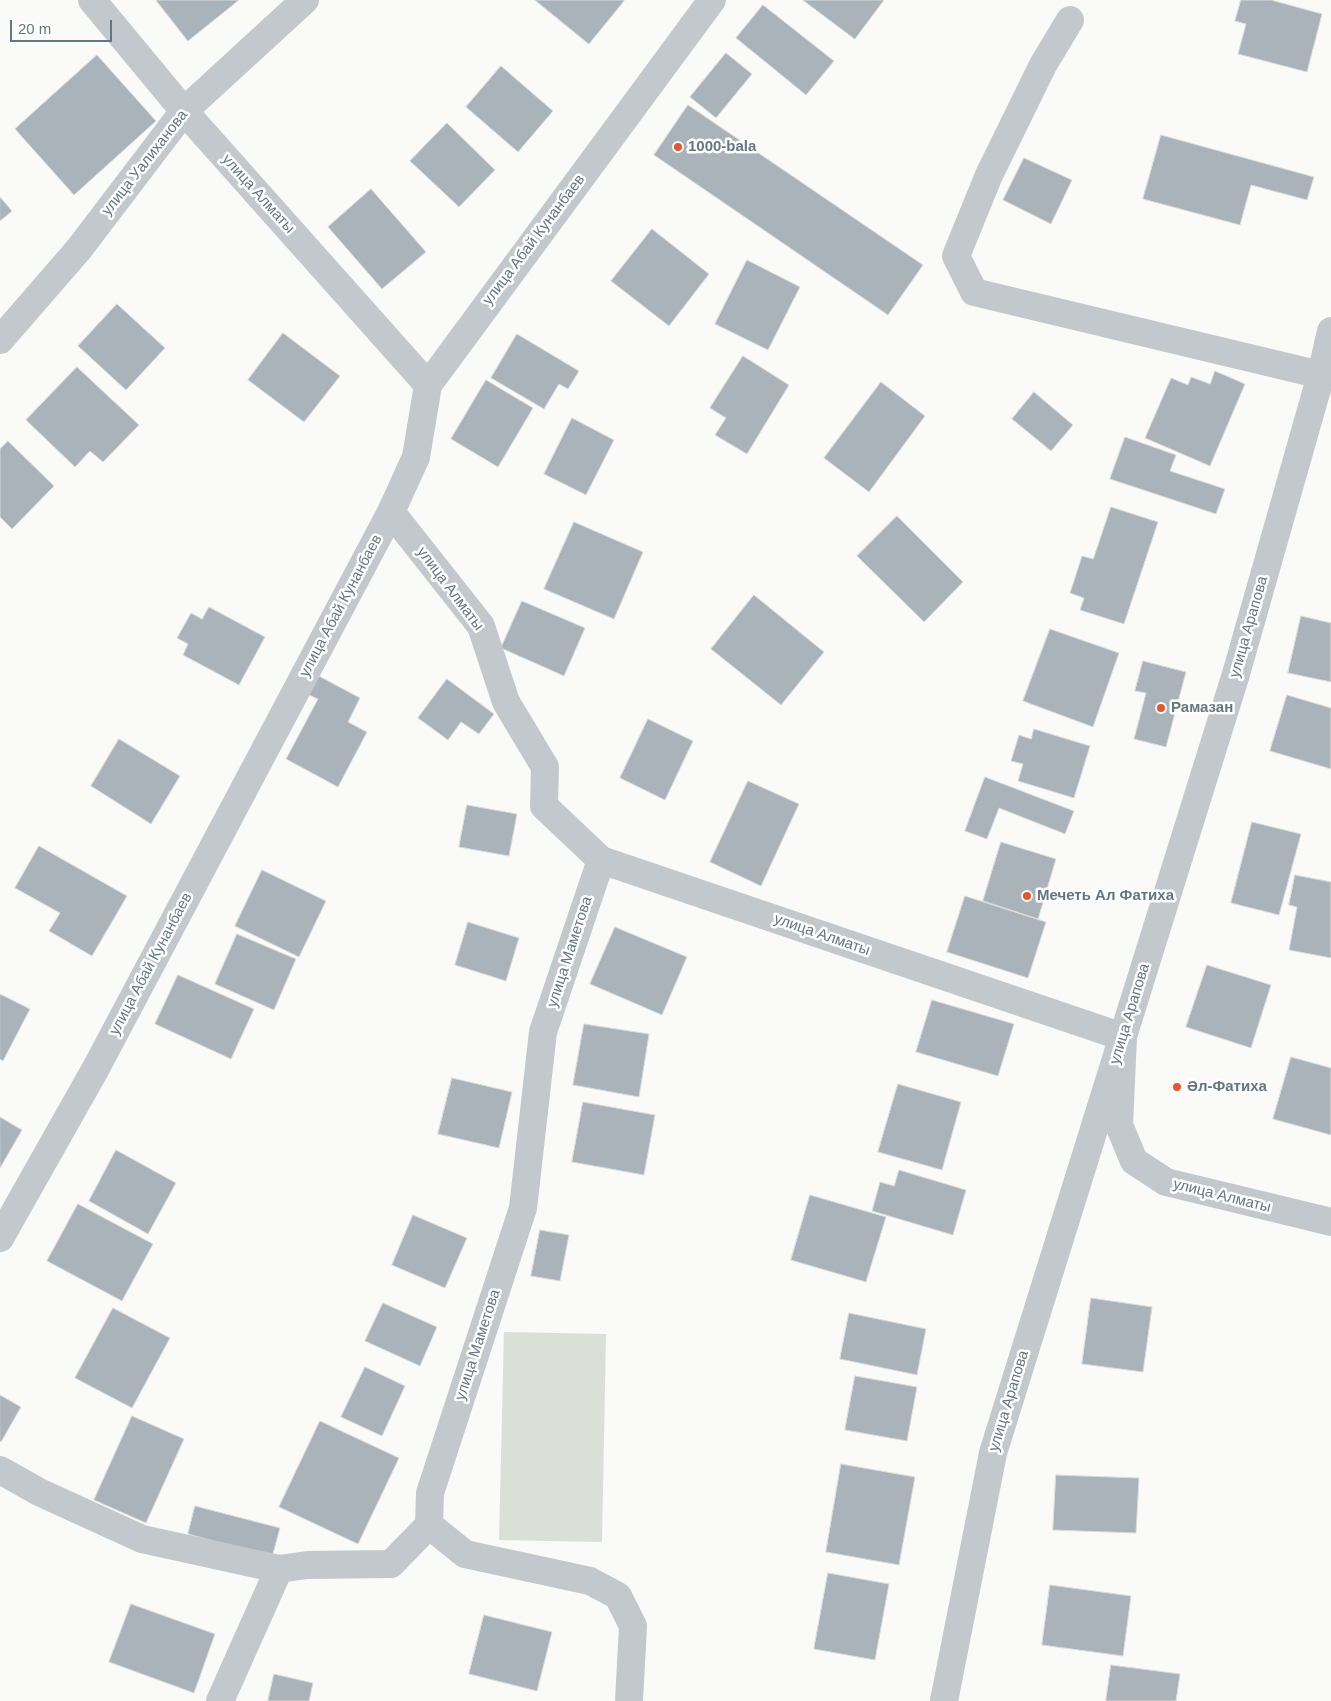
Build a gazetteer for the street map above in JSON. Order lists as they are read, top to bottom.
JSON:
{
  "streets": {
    "street": [
      "улица Уалиханова",
      "улица Алматы",
      "улица Абай Кунанбаев",
      "улица Арапова",
      "улица Маметова"
    ]
  },
  "crossings": [
    ["улица Уалиханова", "улица Алматы"],
    ["улица Алматы", "улица Абай Кунанбаев"],
    ["улица Алматы", "улица Арапова"],
    ["улица Алматы", "улица Маметова"]
  ],
  "places": [
    "1000-bala",
    "Рамазан",
    "Мечеть Ал Фатиха",
    "Әл-Фатиха"
  ],
  "scale_bar": "20 m"
}
